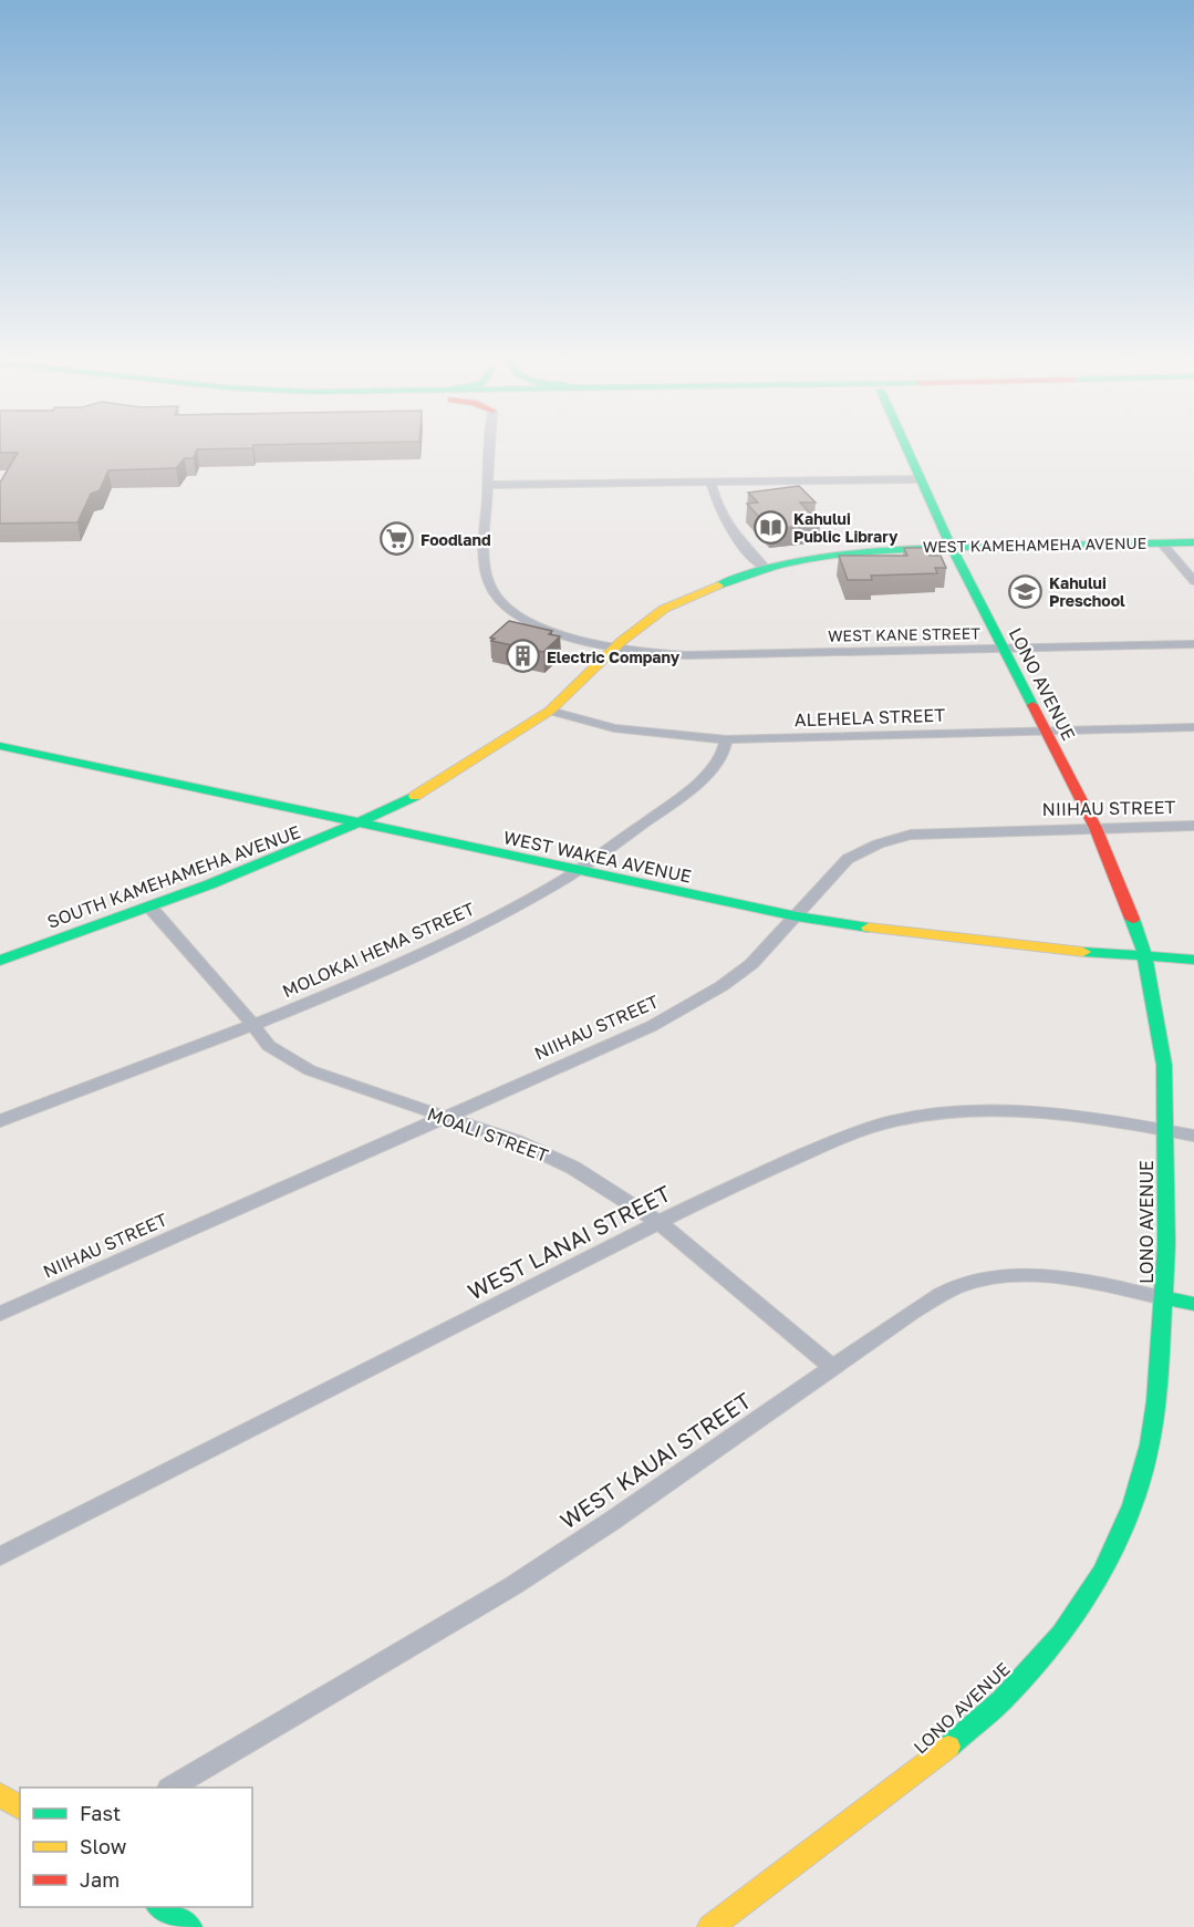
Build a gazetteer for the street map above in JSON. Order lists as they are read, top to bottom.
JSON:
{
  "streets": {
    "street": [
      "WEST KAMEHAMEHA AVENUE",
      "WEST KANE STREET",
      "LONO AVENUE",
      "ALEHELA STREET",
      "NIIHAU STREET",
      "WEST WAKEA AVENUE",
      "SOUTH KAMEHAMEHA AVENUE",
      "MOLOKAI HEMA STREET",
      "MOALI STREET",
      "WEST LANAI STREET",
      "WEST KAUAI STREET"
    ]
  },
  "crossings": [
    ["WEST KAMEHAMEHA AVENUE", "WEST KANE STREET"],
    ["WEST KAMEHAMEHA AVENUE", "LONO AVENUE"],
    ["WEST KAMEHAMEHA AVENUE", "ALEHELA STREET"],
    ["WEST KAMEHAMEHA AVENUE", "WEST WAKEA AVENUE"],
    ["WEST KAMEHAMEHA AVENUE", "SOUTH KAMEHAMEHA AVENUE"],
    ["WEST KANE STREET", "LONO AVENUE"],
    ["LONO AVENUE", "ALEHELA STREET"],
    ["LONO AVENUE", "NIIHAU STREET"],
    ["LONO AVENUE", "WEST WAKEA AVENUE"],
    ["LONO AVENUE", "WEST LANAI STREET"],
    ["LONO AVENUE", "WEST KAUAI STREET"],
    ["ALEHELA STREET", "MOLOKAI HEMA STREET"],
    ["NIIHAU STREET", "WEST WAKEA AVENUE"],
    ["NIIHAU STREET", "MOALI STREET"],
    ["WEST WAKEA AVENUE", "SOUTH KAMEHAMEHA AVENUE"],
    ["WEST WAKEA AVENUE", "MOLOKAI HEMA STREET"],
    ["SOUTH KAMEHAMEHA AVENUE", "MOALI STREET"],
    ["MOLOKAI HEMA STREET", "MOALI STREET"],
    ["MOALI STREET", "WEST LANAI STREET"],
    ["MOALI STREET", "WEST KAUAI STREET"]
  ],
  "places": {
    "library": ["Kahului Public Library"],
    "supermarket": ["Foodland"],
    "school or university": ["Kahului Preschool"],
    "building": ["Electric Company"]
  },
  "legend": ["Fast", "Slow", "Jam"]
}
